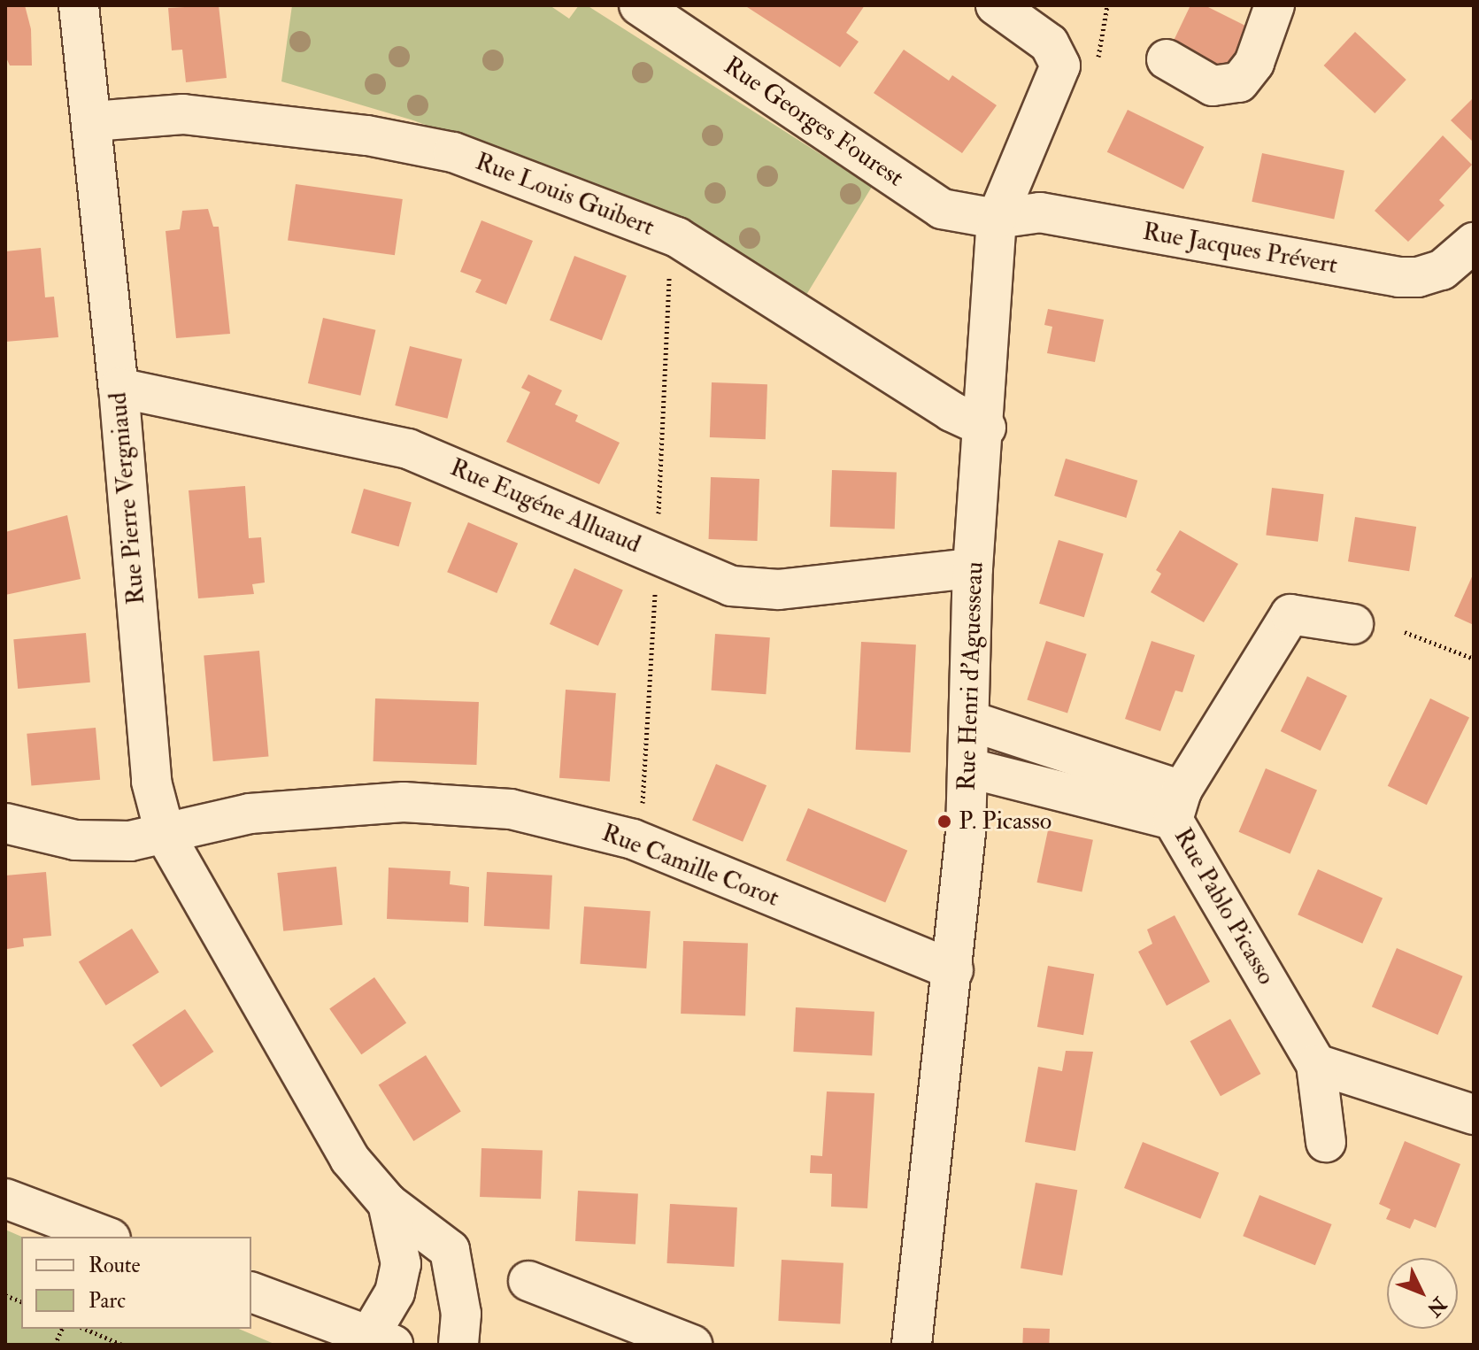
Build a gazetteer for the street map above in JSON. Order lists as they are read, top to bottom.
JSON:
{
  "streets": {
    "street": [
      "Rue Georges Fourest",
      "Rue Louis Guibert",
      "Rue Jacques Prévert",
      "Rue Pierre Vergniaud",
      "Rue Eugéne Alluaud",
      "Rue Henri d'Aguesseau",
      "Rue Camille Corot",
      "Rue Pablo Picasso"
    ]
  },
  "crossings": [
    ["Rue Georges Fourest", "Rue Jacques Prévert"],
    ["Rue Georges Fourest", "Rue Henri d'Aguesseau"],
    ["Rue Louis Guibert", "Rue Pierre Vergniaud"],
    ["Rue Louis Guibert", "Rue Henri d'Aguesseau"],
    ["Rue Jacques Prévert", "Rue Henri d'Aguesseau"],
    ["Rue Pierre Vergniaud", "Rue Eugéne Alluaud"],
    ["Rue Pierre Vergniaud", "Rue Camille Corot"],
    ["Rue Eugéne Alluaud", "Rue Henri d'Aguesseau"],
    ["Rue Henri d'Aguesseau", "Rue Camille Corot"],
    ["Rue Henri d'Aguesseau", "Rue Pablo Picasso"]
  ],
  "places": ["P. Picasso"],
  "legend": ["Route", "Parc"],
  "north": "bottom right"
}
